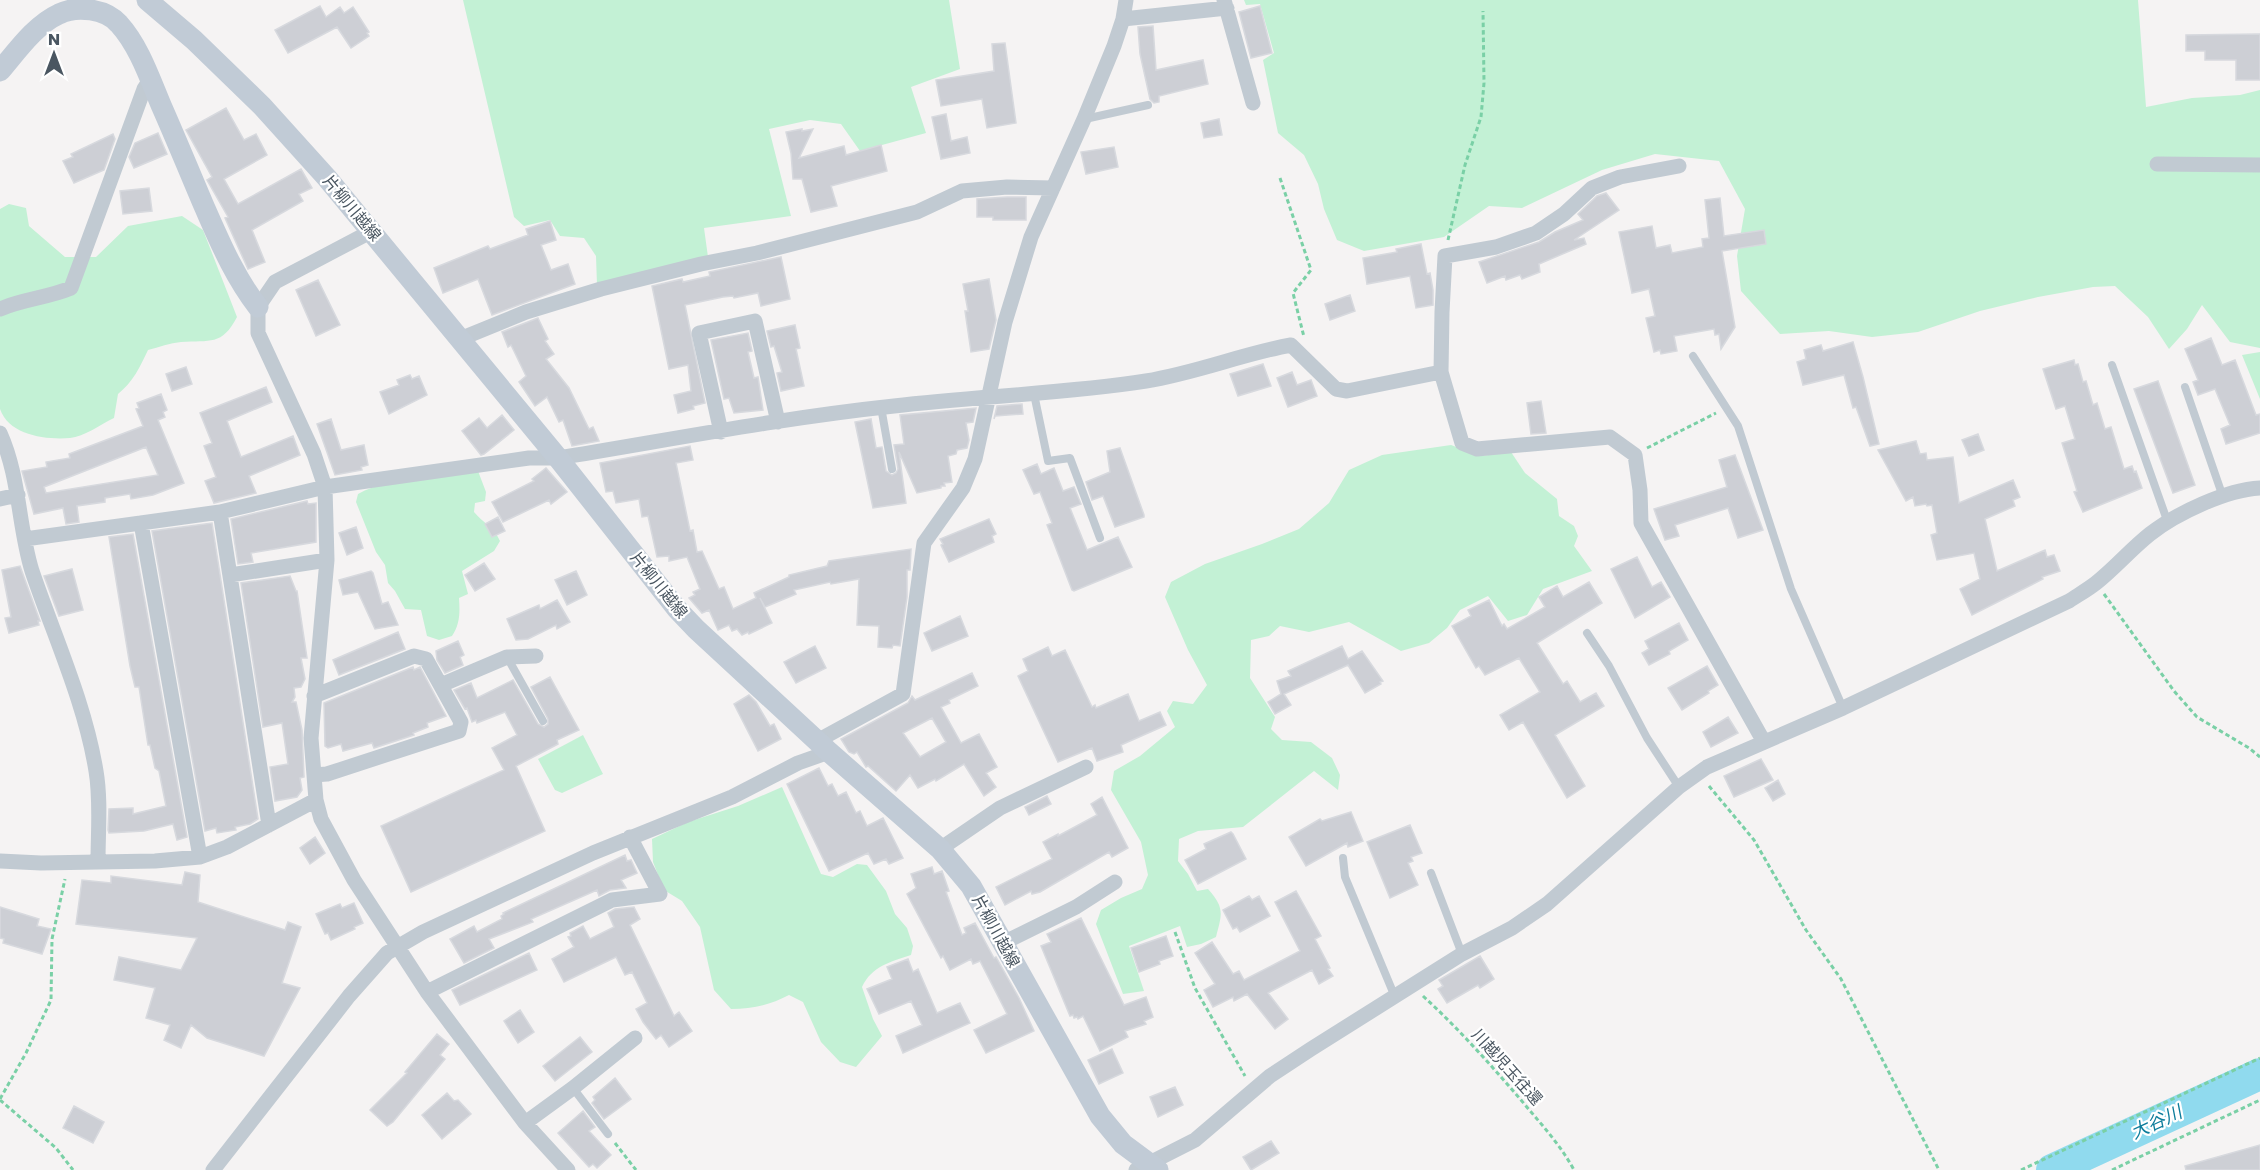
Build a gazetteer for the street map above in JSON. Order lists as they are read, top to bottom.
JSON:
{
  "streets": {
    "main road": ["片柳川越線"],
    "path": ["川越児玉往還"]
  },
  "water": ["大谷川"],
  "north": "top"
}
